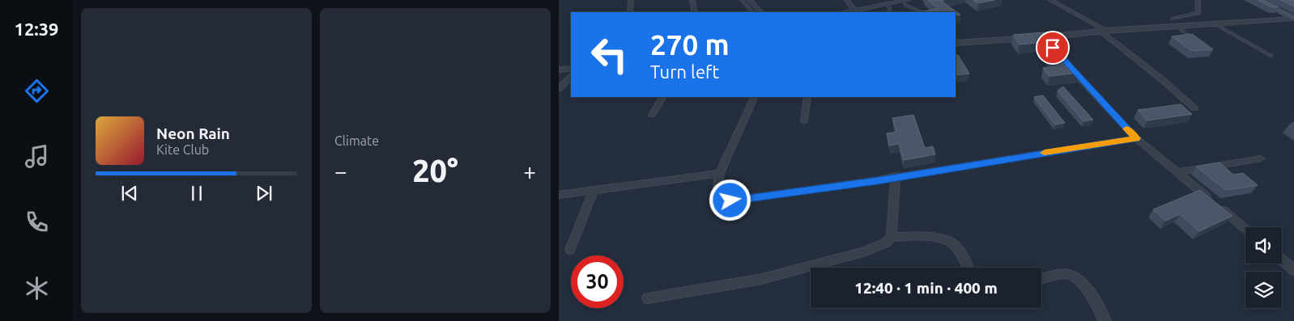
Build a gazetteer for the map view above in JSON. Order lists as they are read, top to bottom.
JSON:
{
  "page": {
    "tabs": "12:39",
    "tile": "Climate",
    "turn": ["270 m", "Turn left"],
    "song": ["Neon Rain", "Kite Club"],
    "heat": ["−", "20°", "+"],
    "limit": "30",
    "trip": "12:40 · 1 min · 400 m"
  }
}
